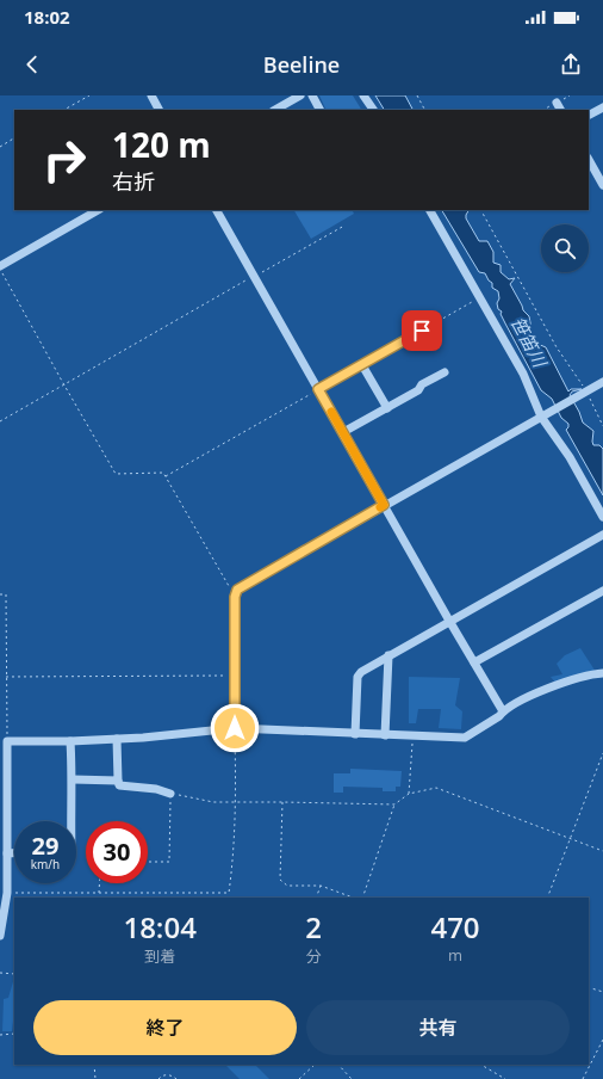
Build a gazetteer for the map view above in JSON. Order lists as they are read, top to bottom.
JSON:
{
  "water": ["笹笛川"],
  "page": {
    "status": "18:02",
    "header": "Beeline",
    "turn": ["120 m", "右折"],
    "speed": "29 km/h",
    "limit": "30",
    "eta": [
      "18:04",
      "到着",
      "2",
      "分",
      "470",
      "m"
    ],
    "buttons": ["終了", "共有"]
  }
}
